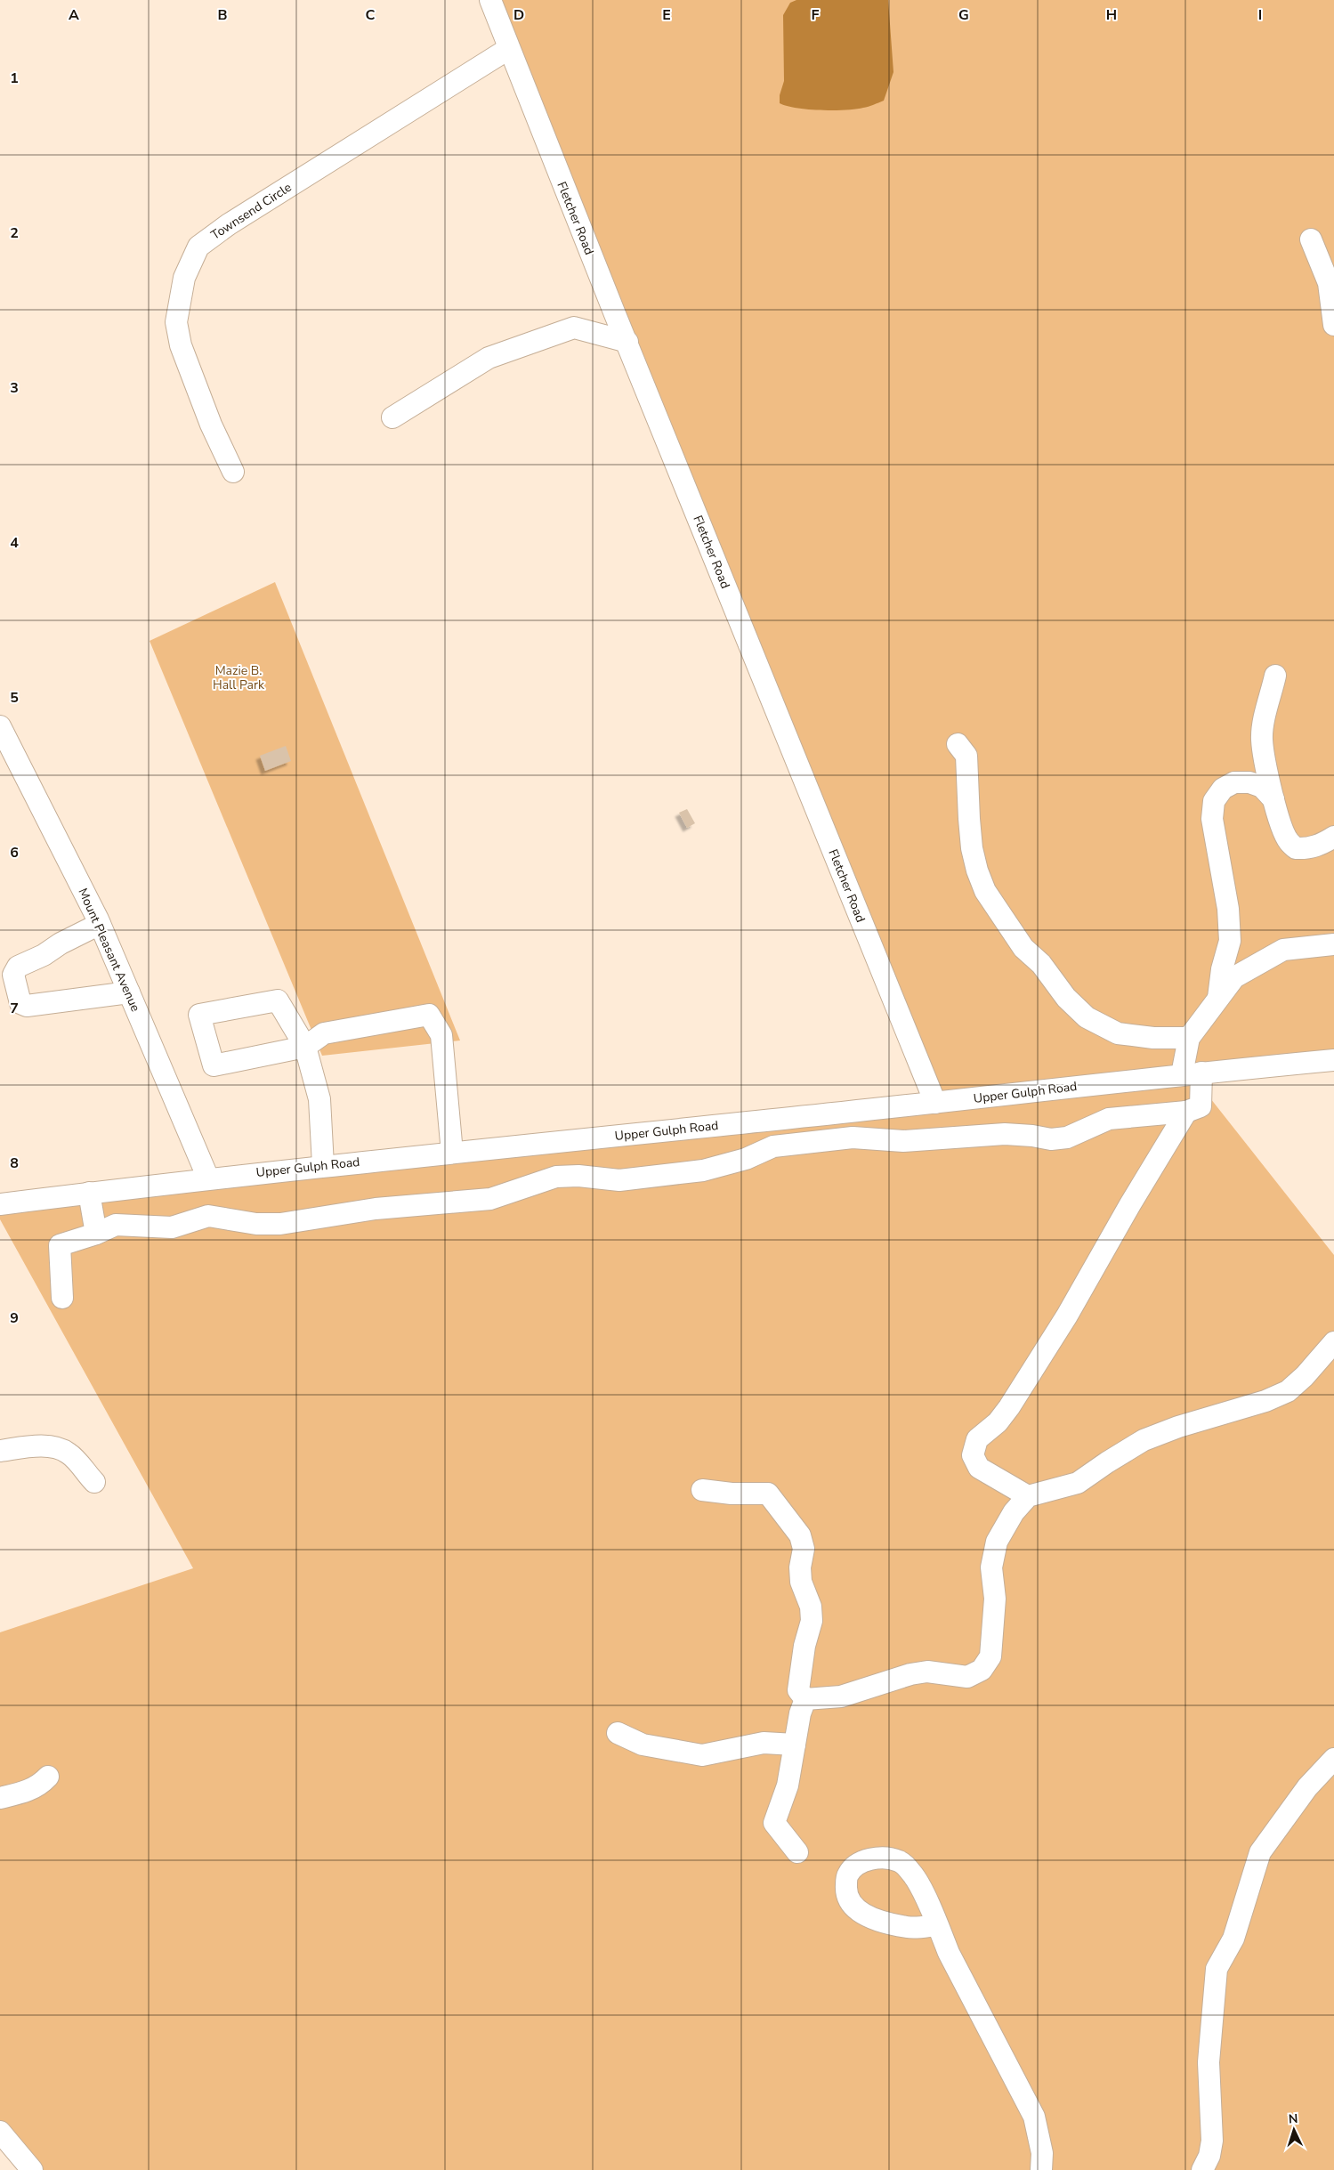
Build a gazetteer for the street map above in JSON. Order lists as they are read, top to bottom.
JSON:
{
  "streets": {
    "street": [
      "Townsend Circle",
      "Fletcher Road",
      "Mount Pleasant Avenue",
      "Upper Gulph Road"
    ]
  },
  "crossings": [
    ["Townsend Circle", "Fletcher Road"],
    ["Fletcher Road", "Upper Gulph Road"],
    ["Mount Pleasant Avenue", "Upper Gulph Road"]
  ],
  "parks": ["Mazie B. Hall Park"],
  "north": "top",
  "grid": {
    "columns": [
      "A",
      "B",
      "C",
      "D",
      "E",
      "F",
      "G",
      "H",
      "I"
    ],
    "rows": [
      "1",
      "2",
      "3",
      "4",
      "5",
      "6",
      "7",
      "8",
      "9"
    ]
  }
}
